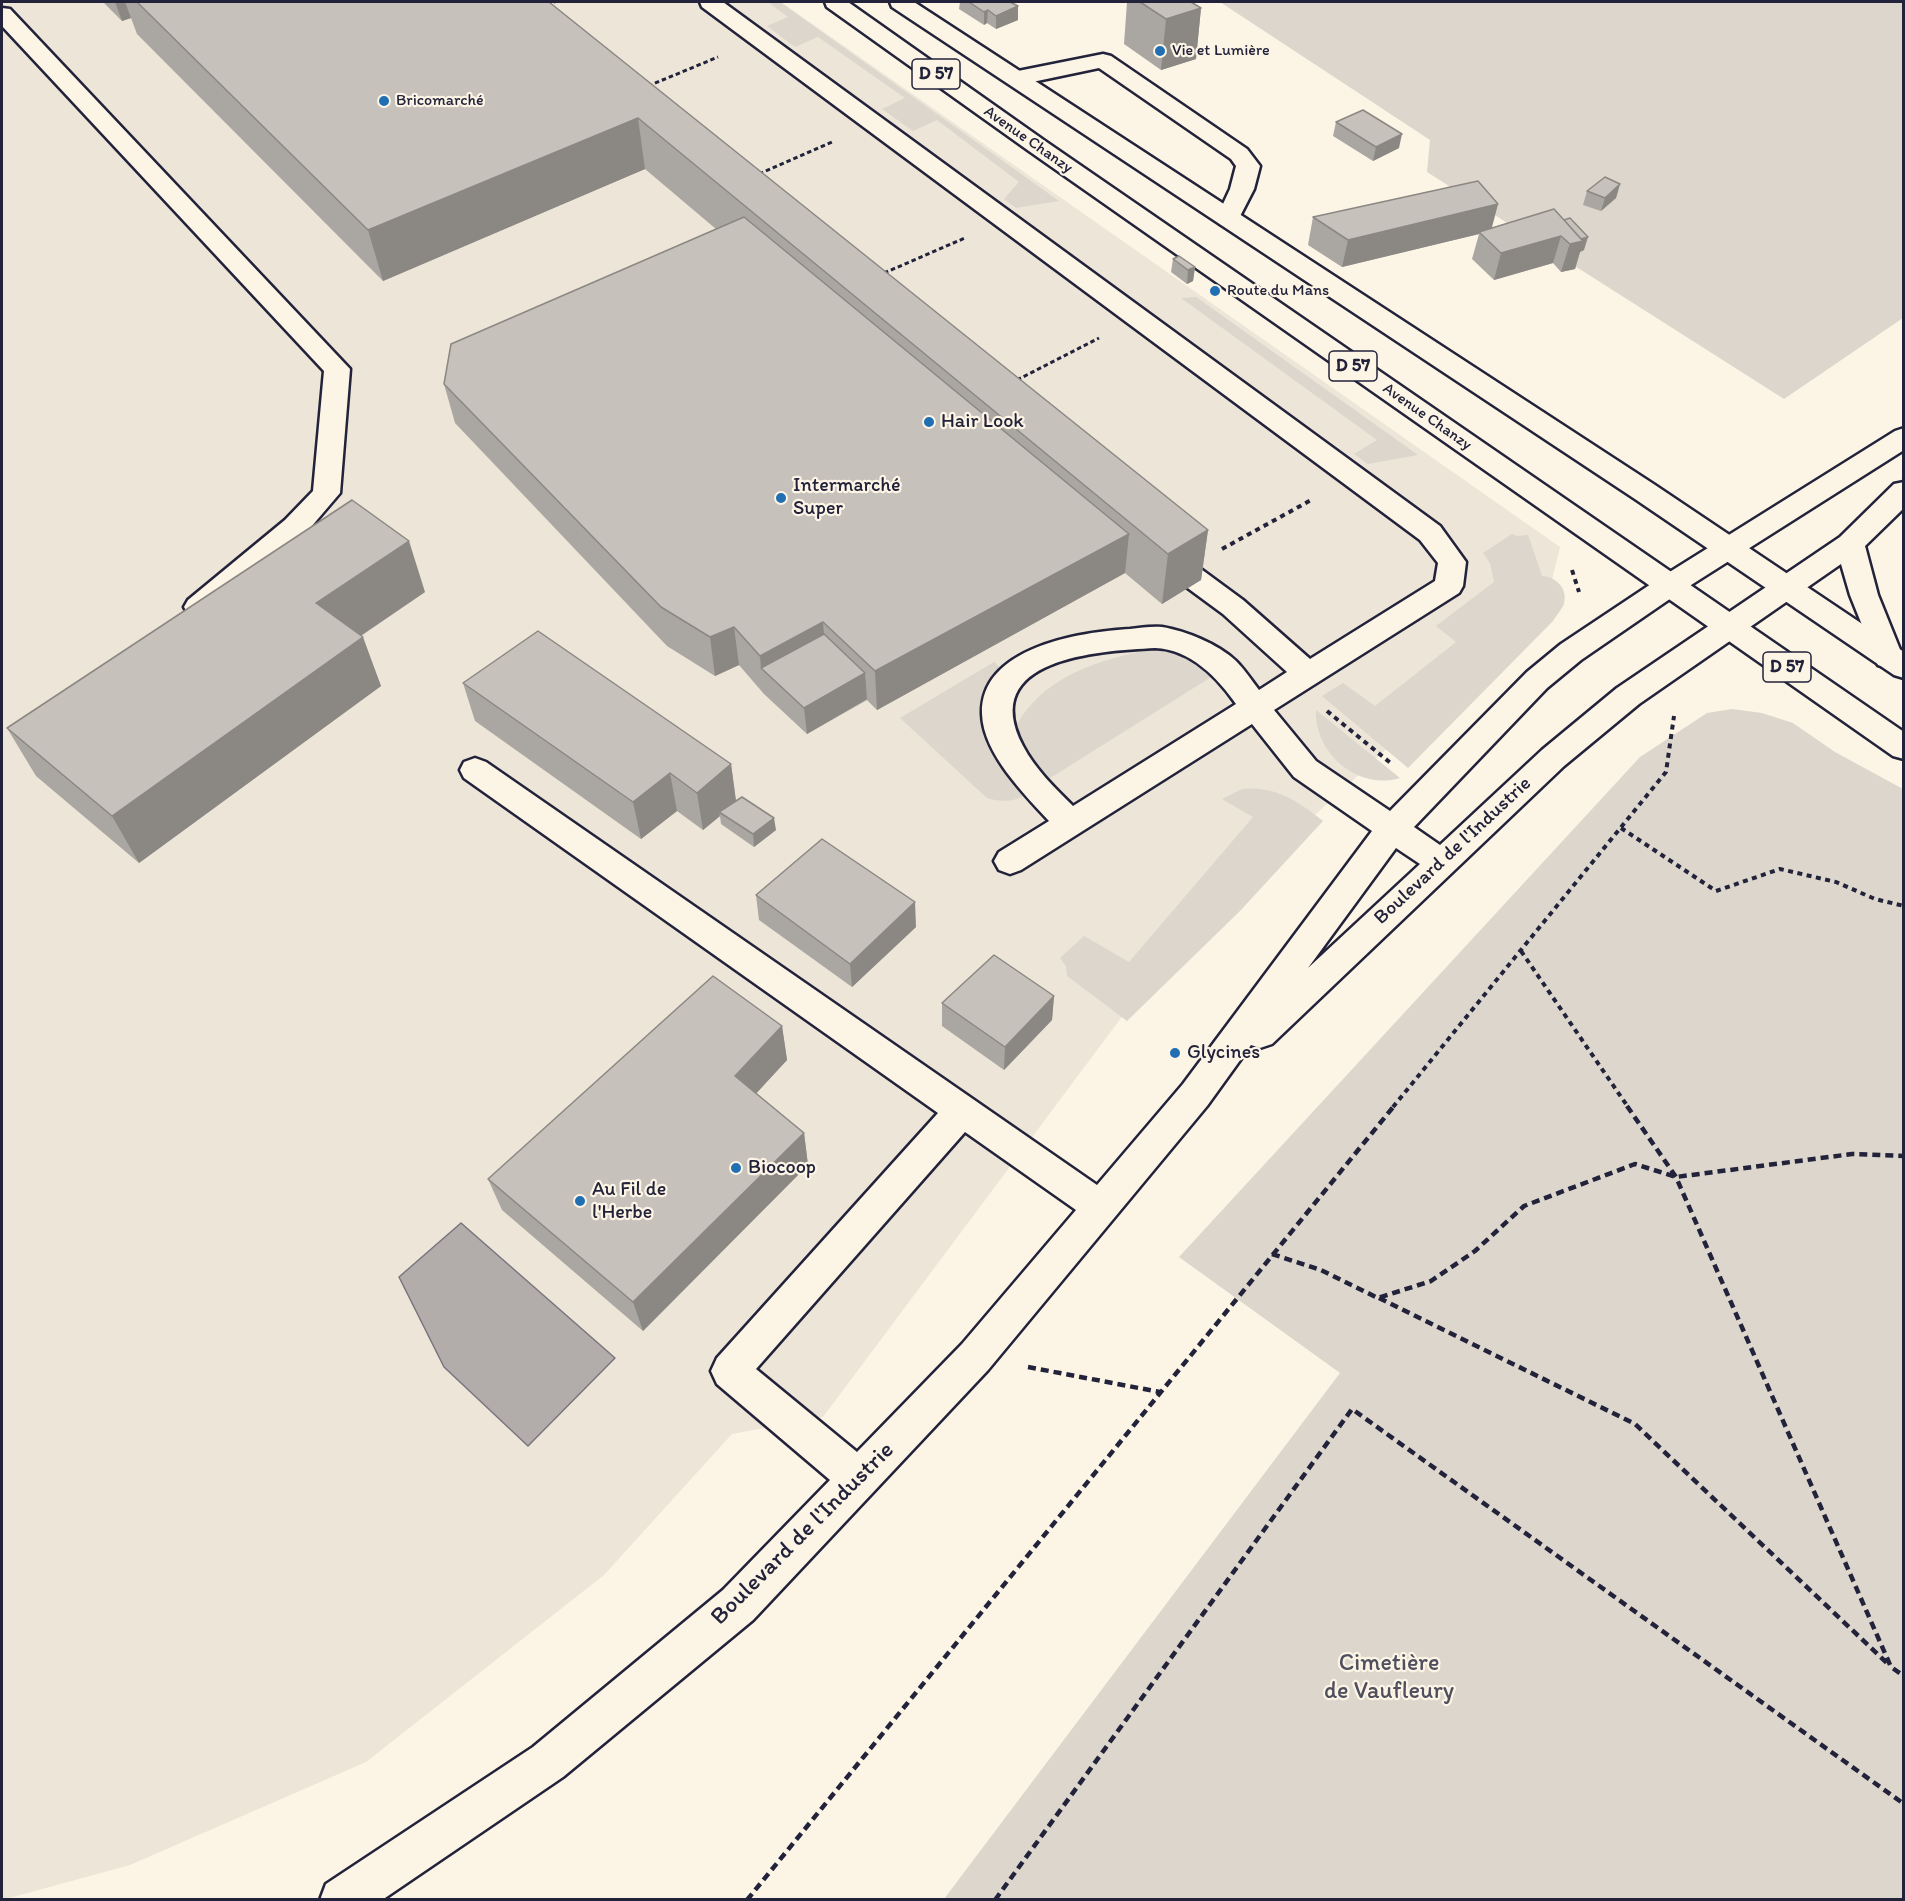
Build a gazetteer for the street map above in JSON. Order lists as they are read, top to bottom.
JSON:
{
  "streets": {
    "street": ["D 57", "Avenue Chanzy", "Boulevard de l'Industrie"]
  },
  "crossings": [
    ["D 57", "Boulevard de l'Industrie"],
    ["Avenue Chanzy", "Boulevard de l'Industrie"]
  ],
  "parks": ["Cimetière de Vaufleury"],
  "places": [
    "Vie et Lumière",
    "Bricomarché",
    "Route du Mans",
    "Hair Look",
    "Intermarché Super",
    "Glycines",
    "Biocoop",
    "Au Fil de l'Herbe"
  ]
}
